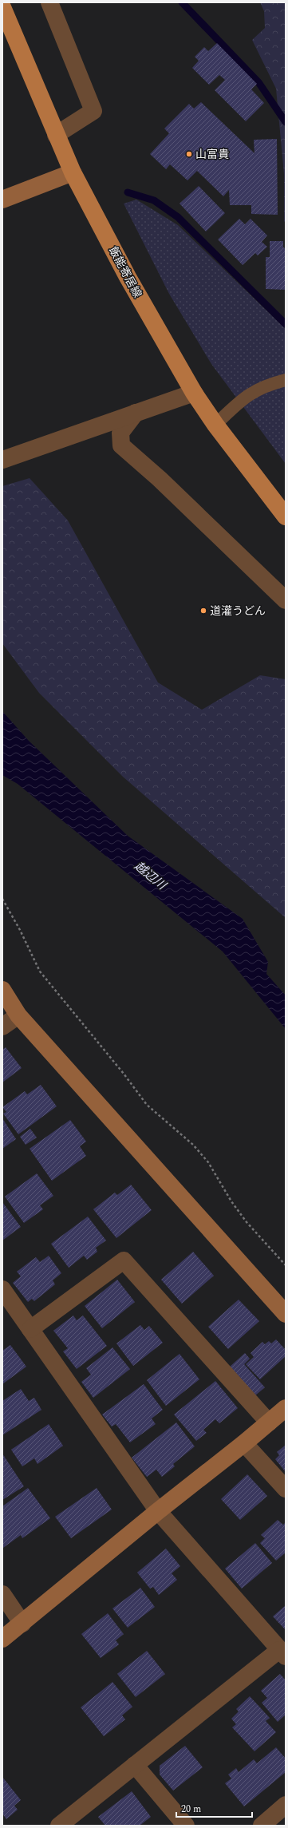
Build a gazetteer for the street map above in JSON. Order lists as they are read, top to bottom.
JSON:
{
  "streets": {
    "main road": ["飯能寄居線"]
  },
  "water": ["越辺川"],
  "places": ["山富貴", "道灌うどん"],
  "scale_bar": "20 m"
}
